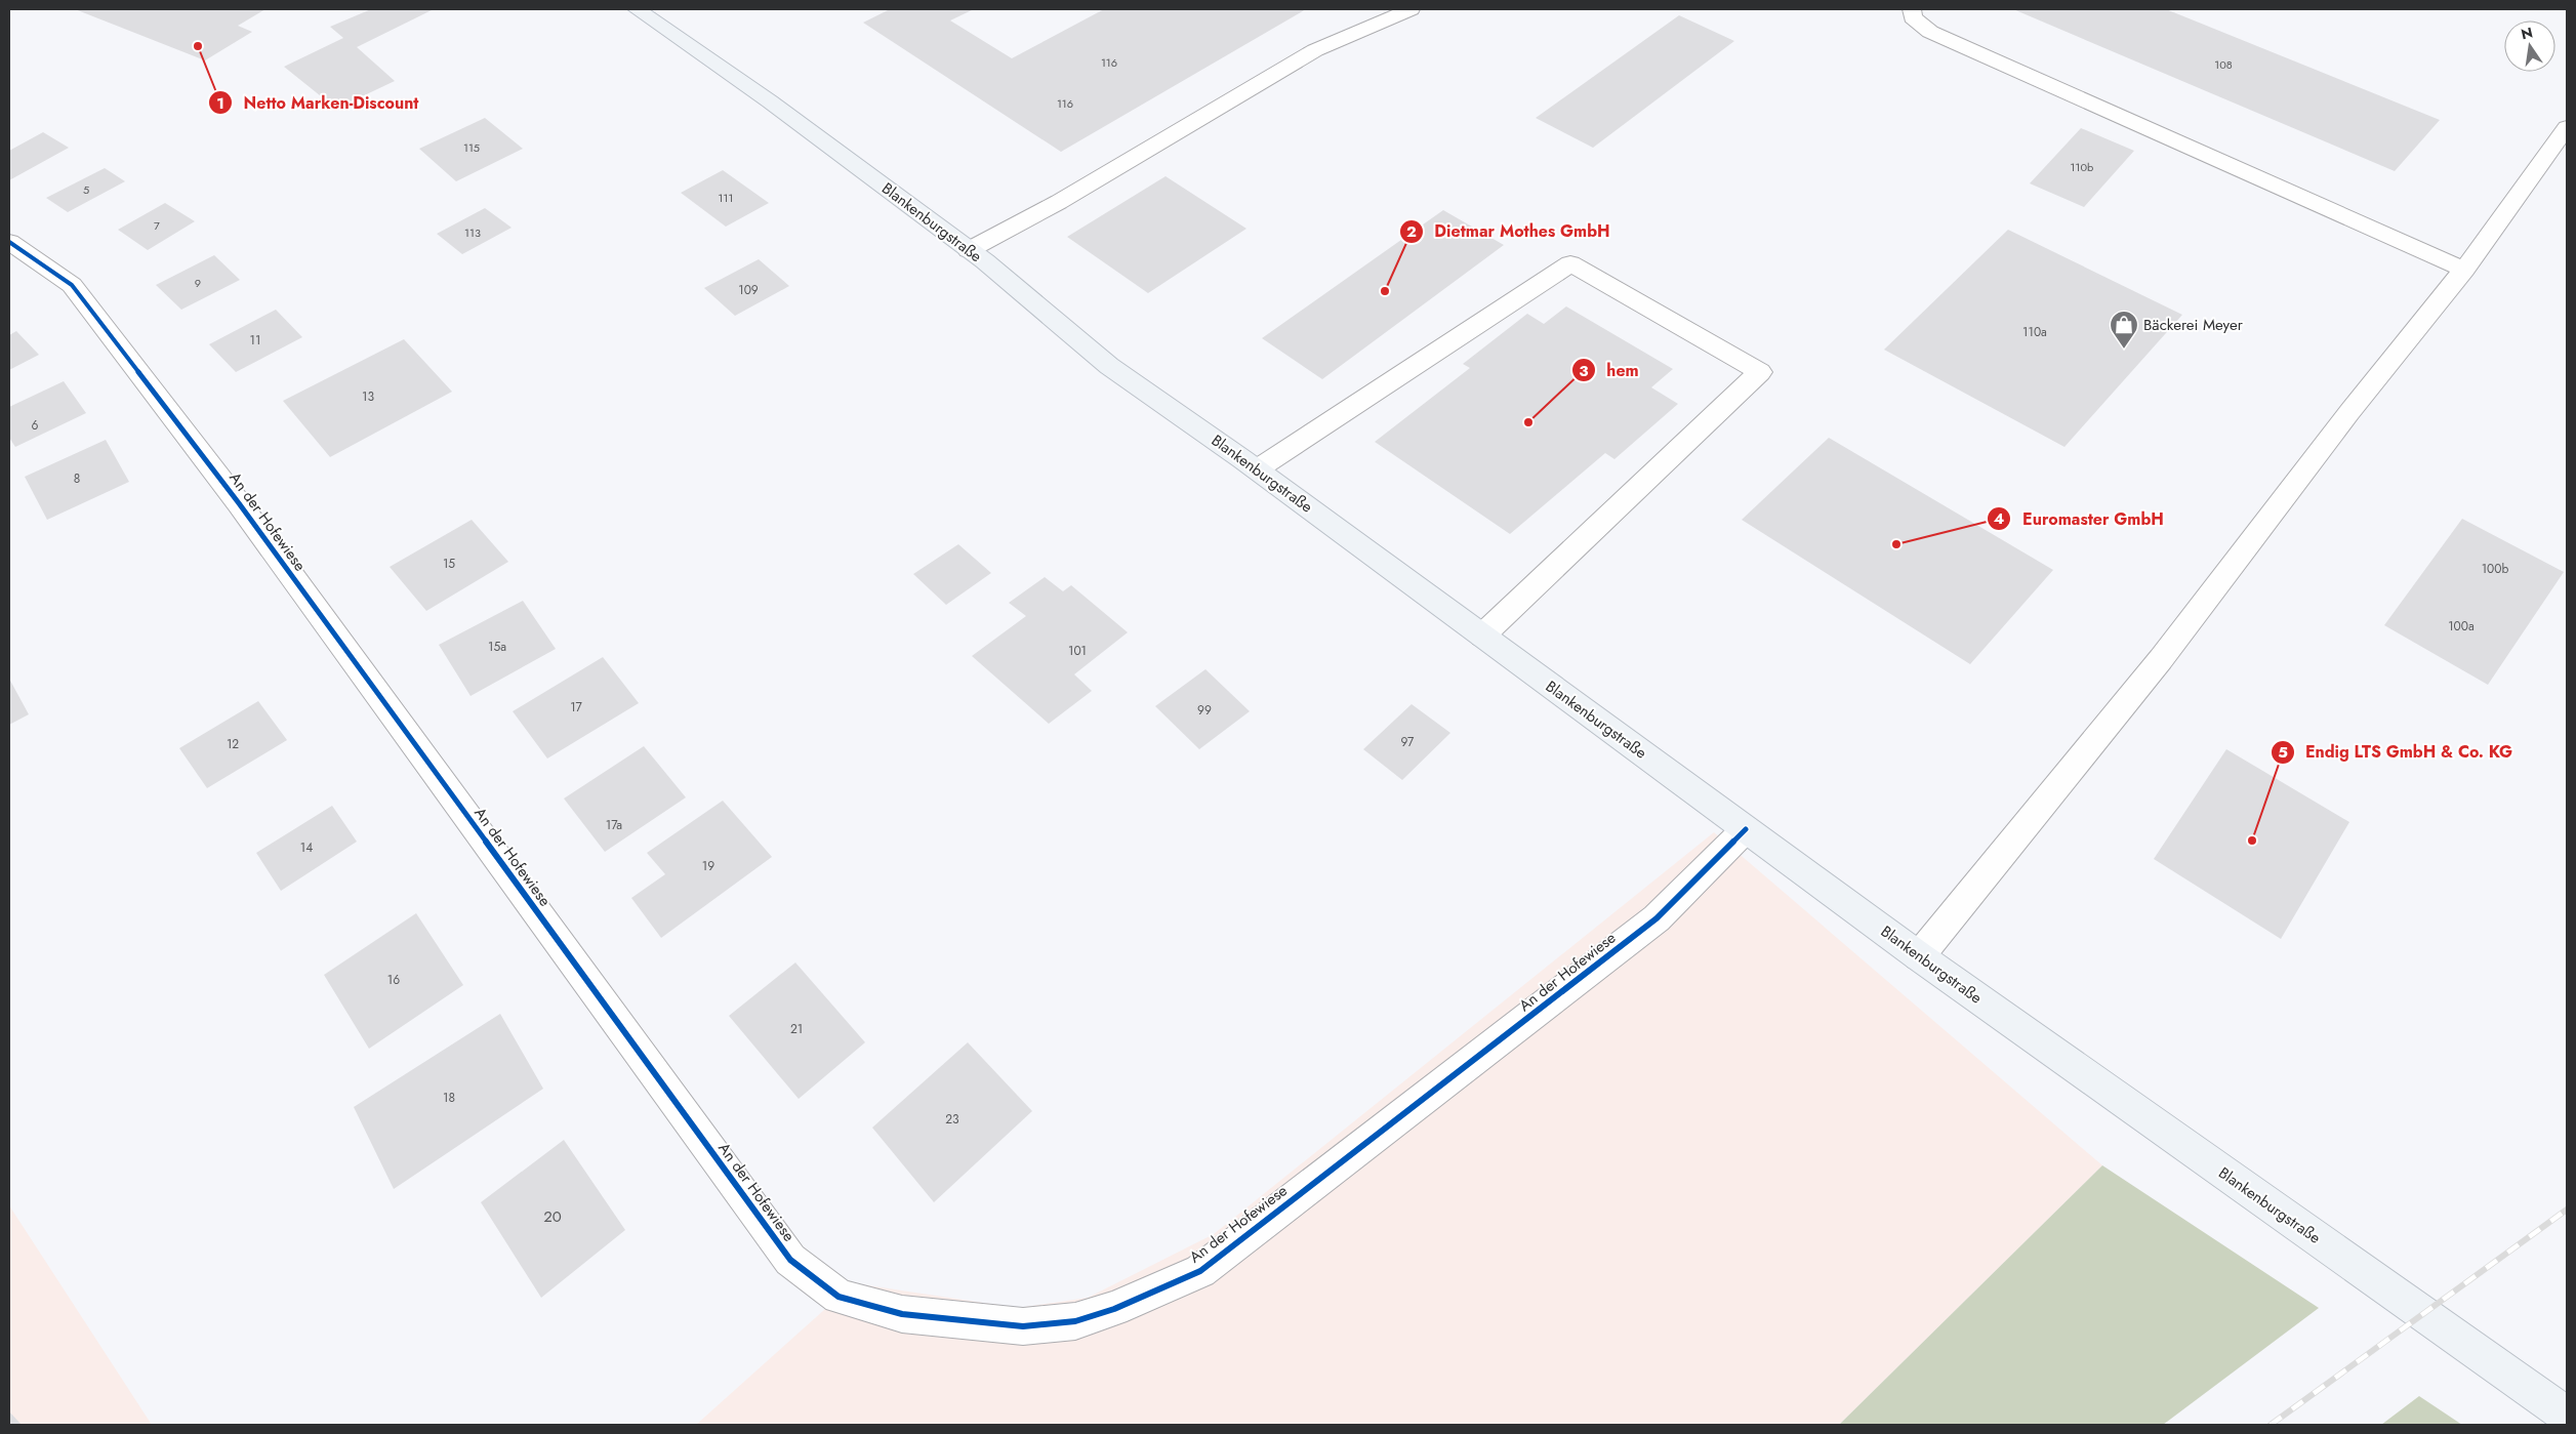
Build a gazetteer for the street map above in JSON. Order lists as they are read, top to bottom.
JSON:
{
  "streets": {
    "main road": ["Blankenburgstraße"],
    "street": ["An der Hofewiese"]
  },
  "crossings": [
    ["Blankenburgstraße", "An der Hofewiese"]
  ],
  "places": {
    "other": [
      "Netto Marken-Discount",
      "Dietmar Mothes GmbH",
      "hem",
      "Euromaster GmbH",
      "Endig LTS GmbH & Co. KG"
    ],
    "shop": ["Bäckerei Meyer"]
  },
  "house_numbers": [
    "116",
    "108",
    "116",
    "115",
    "110b",
    "5",
    "111",
    "7",
    "113",
    "9",
    "109",
    "110a",
    "11",
    "13",
    "6",
    "8",
    "15",
    "100b",
    "100a",
    "15a",
    "101",
    "17",
    "99",
    "97",
    "12",
    "17a",
    "14",
    "19",
    "16",
    "21",
    "18",
    "23",
    "20"
  ],
  "north": "top"
}
